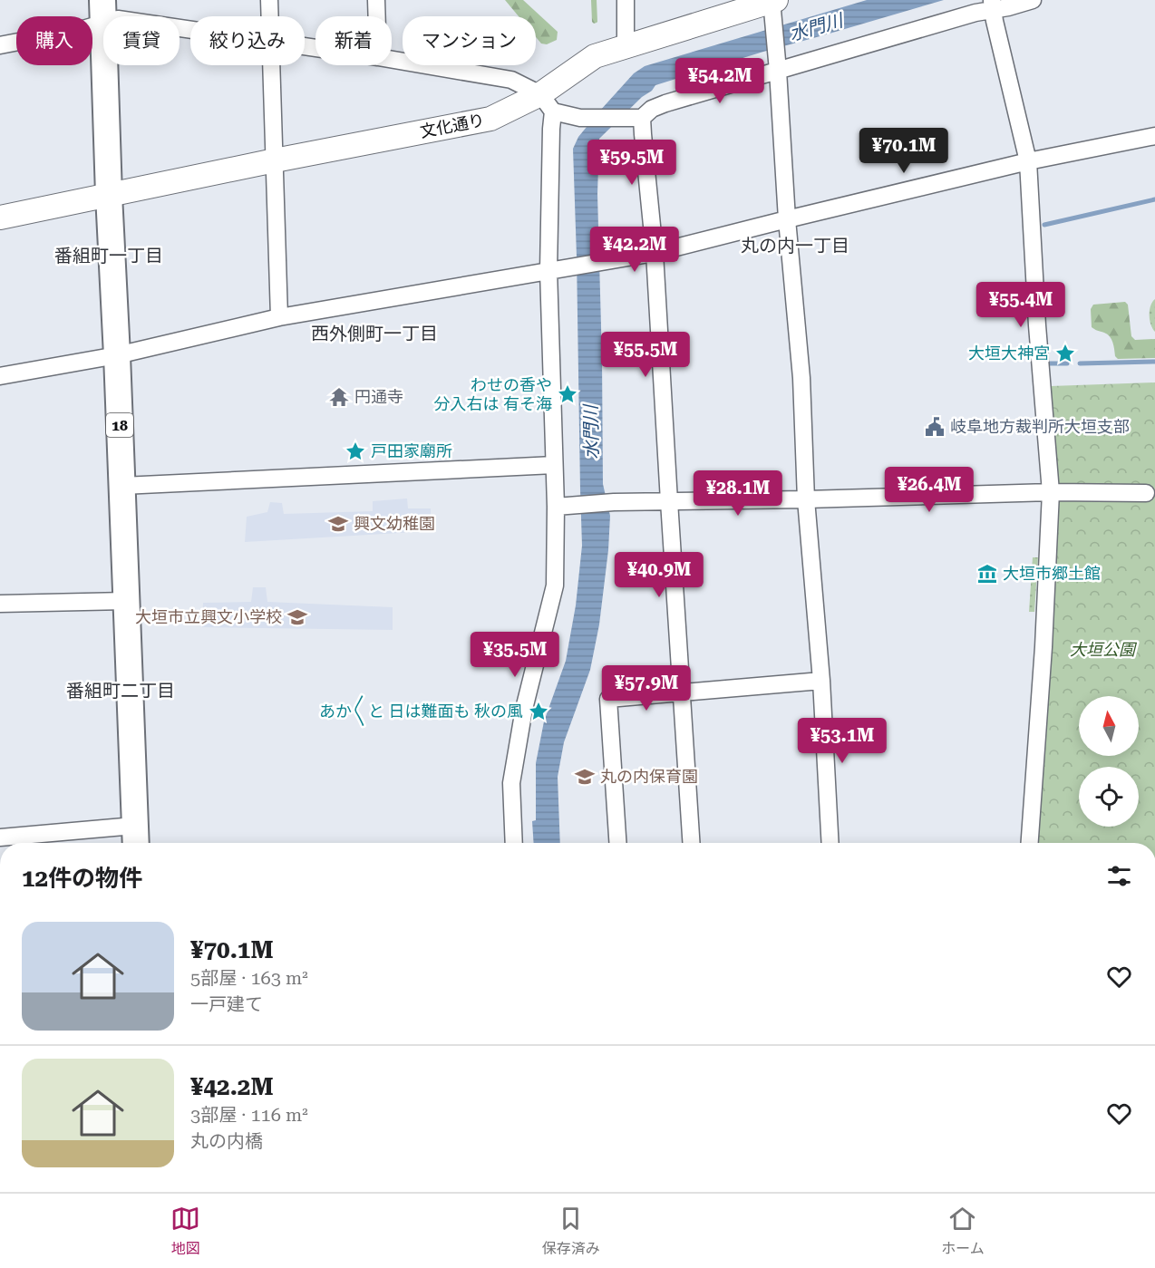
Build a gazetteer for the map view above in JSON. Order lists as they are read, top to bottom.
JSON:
{
  "streets": {
    "main road": ["18"],
    "street": ["文化通り"]
  },
  "crossings": [
    ["文化通り", "18"]
  ],
  "districts": [
    "丸の内一丁目",
    "番組町一丁目",
    "西外側町一丁目",
    "番組町二丁目"
  ],
  "water": ["水門川"],
  "parks": ["大垣公園"],
  "places": {
    "place": [
      "大垣大神宮",
      "わせの香や 分入右は 有そ海",
      "戸田家廟所",
      "あか〱と 日は難面も 秋の風"
    ],
    "temple": ["円通寺"],
    "public building": ["岐阜地方裁判所大垣支部"],
    "school or university": ["興文幼稚園", "大垣市立興文小学校", "丸の内保育園"],
    "museum": ["大垣市郷土館"]
  },
  "north": "top",
  "page": {
    "chip": [
      "購入",
      "賃貸",
      "絞り込み",
      "新着",
      "マンション"
    ],
    "price": [
      "¥54.2M",
      "¥70.1M",
      "¥59.5M",
      "¥42.2M",
      "¥55.4M",
      "¥55.5M",
      "¥26.4M",
      "¥28.1M",
      "¥40.9M",
      "¥35.5M",
      "¥57.9M",
      "¥53.1M"
    ],
    "heading": "12件の物件",
    "list": [
      {
        "name": "¥70.1M",
        "note": "5部屋 · 163 m² · 一戸建て"
      },
      {
        "name": "¥42.2M",
        "note": "3部屋 · 116 m² · 丸の内橋"
      }
    ],
    "tabs": ["地図", "保存済み", "ホーム"]
  }
}
